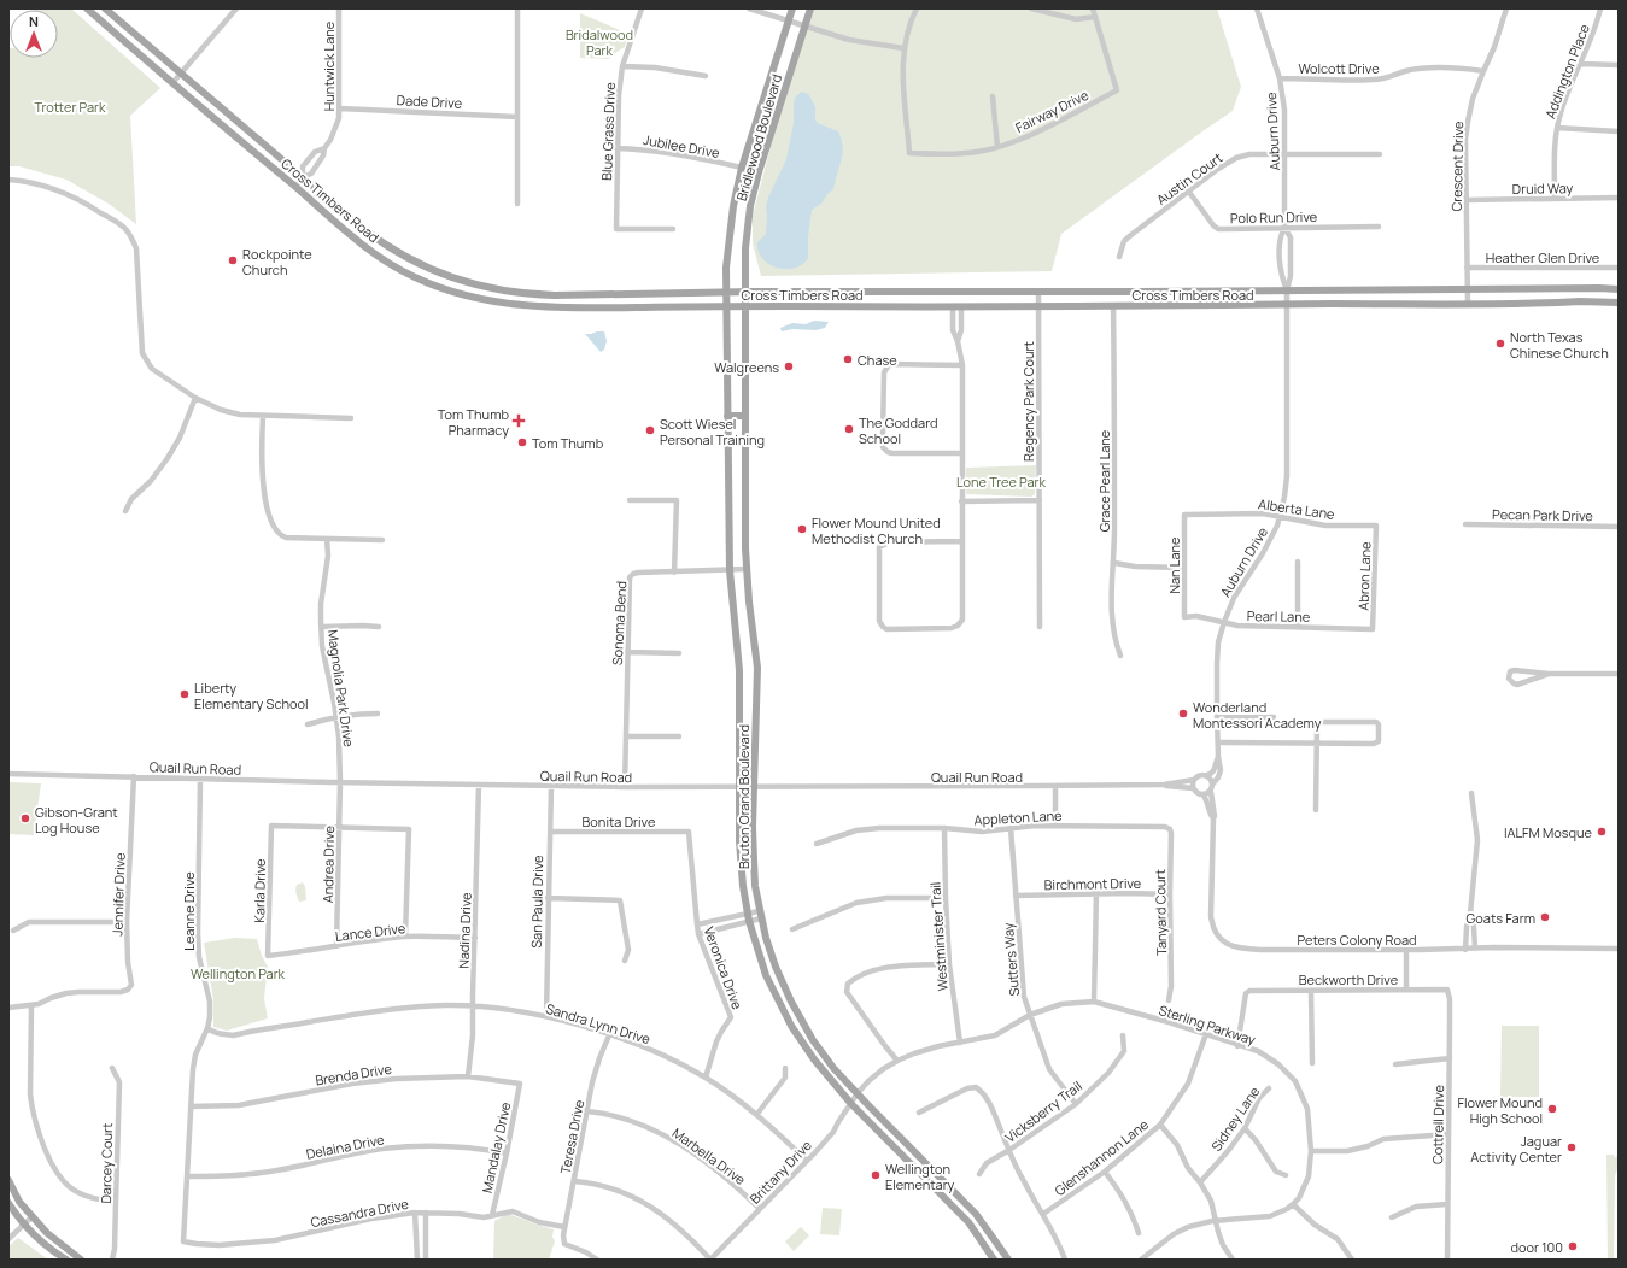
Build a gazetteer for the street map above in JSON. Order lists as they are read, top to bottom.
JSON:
{
  "streets": {
    "main road": ["Bridlewood Boulevard", "Cross Timbers Road", "Bruton Orand Boulevard"],
    "street": [
      "Huntwick Lane",
      "Wolcott Drive",
      "Addington Place",
      "Dade Drive",
      "Fairway Drive",
      "Blue Grass Drive",
      "Auburn Drive",
      "Jubilee Drive",
      "Crescent Drive",
      "Austin Court",
      "Druid Way",
      "Polo Run Drive",
      "Heather Glen Drive",
      "Regency Park Court",
      "Grace Pearl Lane",
      "Alberta Lane",
      "Pecan Park Drive",
      "Nan Lane",
      "Abron Lane",
      "Pearl Lane",
      "Sonoma Bend",
      "Magnolia Park Drive",
      "Quail Run Road",
      "Appleton Lane",
      "Bonita Drive",
      "Andrea Drive",
      "Birchmont Drive",
      "Karla Drive",
      "Jennifer Drive",
      "San Paula Drive",
      "Leanne Drive",
      "Tanyard Court",
      "Nadina Drive",
      "Lance Drive",
      "Westminister Trail",
      "Peters Colony Road",
      "Sutters Way",
      "Veronica Drive",
      "Beckworth Drive",
      "Sandra Lynn Drive",
      "Sterling Parkway",
      "Brenda Drive",
      "Vicksberry Trail",
      "Sidney Lane",
      "Cottrell Drive",
      "Teresa Drive",
      "Delaina Drive",
      "Mandalay Drive",
      "Marbella Drive",
      "Glenshannon Lane",
      "Darcey Court",
      "Brittany Drive",
      "Cassandra Drive"
    ]
  },
  "crossings": [
    ["Huntwick Lane", "Dade Drive"],
    ["Huntwick Lane", "Cross Timbers Road"],
    ["Wolcott Drive", "Auburn Drive"],
    ["Wolcott Drive", "Crescent Drive"],
    ["Addington Place", "Druid Way"],
    ["Blue Grass Drive", "Jubilee Drive"],
    ["Auburn Drive", "Austin Court"],
    ["Auburn Drive", "Cross Timbers Road"],
    ["Auburn Drive", "Polo Run Drive"],
    ["Auburn Drive", "Alberta Lane"],
    ["Auburn Drive", "Pearl Lane"],
    ["Auburn Drive", "Quail Run Road"],
    ["Auburn Drive", "Peters Colony Road"],
    ["Bridlewood Boulevard", "Jubilee Drive"],
    ["Bridlewood Boulevard", "Cross Timbers Road"],
    ["Bridlewood Boulevard", "Bruton Orand Boulevard"],
    ["Crescent Drive", "Druid Way"],
    ["Crescent Drive", "Cross Timbers Road"],
    ["Crescent Drive", "Heather Glen Drive"],
    ["Austin Court", "Polo Run Drive"],
    ["Cross Timbers Road", "Regency Park Court"],
    ["Cross Timbers Road", "Grace Pearl Lane"],
    ["Cross Timbers Road", "Bruton Orand Boulevard"],
    ["Alberta Lane", "Nan Lane"],
    ["Alberta Lane", "Abron Lane"],
    ["Nan Lane", "Pearl Lane"],
    ["Abron Lane", "Pearl Lane"],
    ["Sonoma Bend", "Quail Run Road"],
    ["Sonoma Bend", "Bruton Orand Boulevard"],
    ["Magnolia Park Drive", "Quail Run Road"],
    ["Magnolia Park Drive", "Andrea Drive"],
    ["Quail Run Road", "Bruton Orand Boulevard"],
    ["Quail Run Road", "Andrea Drive"],
    ["Quail Run Road", "Jennifer Drive"],
    ["Quail Run Road", "San Paula Drive"],
    ["Quail Run Road", "Leanne Drive"],
    ["Quail Run Road", "Nadina Drive"],
    ["Quail Run Road", "Peters Colony Road"],
    ["Bruton Orand Boulevard", "Sterling Parkway"],
    ["Bruton Orand Boulevard", "Brittany Drive"],
    ["Appleton Lane", "Tanyard Court"],
    ["Appleton Lane", "Westminister Trail"],
    ["Appleton Lane", "Sutters Way"],
    ["Bonita Drive", "San Paula Drive"],
    ["Bonita Drive", "Veronica Drive"],
    ["Andrea Drive", "Karla Drive"],
    ["Andrea Drive", "Lance Drive"],
    ["Birchmont Drive", "Tanyard Court"],
    ["Birchmont Drive", "Sutters Way"],
    ["Karla Drive", "Lance Drive"],
    ["San Paula Drive", "Sandra Lynn Drive"],
    ["Leanne Drive", "Sandra Lynn Drive"],
    ["Leanne Drive", "Brenda Drive"],
    ["Leanne Drive", "Delaina Drive"],
    ["Leanne Drive", "Cassandra Drive"],
    ["Nadina Drive", "Lance Drive"],
    ["Nadina Drive", "Sandra Lynn Drive"],
    ["Nadina Drive", "Brenda Drive"],
    ["Westminister Trail", "Sterling Parkway"],
    ["Sutters Way", "Sterling Parkway"],
    ["Sutters Way", "Vicksberry Trail"],
    ["Veronica Drive", "Sandra Lynn Drive"],
    ["Beckworth Drive", "Sterling Parkway"],
    ["Beckworth Drive", "Cottrell Drive"],
    ["Sandra Lynn Drive", "Teresa Drive"],
    ["Sandra Lynn Drive", "Brittany Drive"],
    ["Sterling Parkway", "Glenshannon Lane"],
    ["Sterling Parkway", "Brittany Drive"],
    ["Brenda Drive", "Mandalay Drive"],
    ["Teresa Drive", "Marbella Drive"],
    ["Teresa Drive", "Cassandra Drive"],
    ["Delaina Drive", "Mandalay Drive"],
    ["Mandalay Drive", "Cassandra Drive"],
    ["Marbella Drive", "Brittany Drive"]
  ],
  "parks": [
    "Bridalwood Park",
    "Trotter Park",
    "Lone Tree Park",
    "Wellington Park"
  ],
  "places": {
    "other": [
      "Rockpointe Church",
      "North Texas Chinese Church",
      "Chase",
      "Walgreens",
      "The Goddard School",
      "Scott Wiesel Personal Training",
      "Tom Thumb",
      "Flower Mound United Methodist Church",
      "Liberty Elementary School",
      "Wonderland Montessori Academy",
      "Gibson-Grant Log House",
      "IALFM Mosque",
      "Goats Farm",
      "Flower Mound High School",
      "Jaguar Activity Center",
      "Wellington Elementary",
      "door 100"
    ],
    "health": ["Tom Thumb Pharmacy"]
  },
  "north": "top"
}
